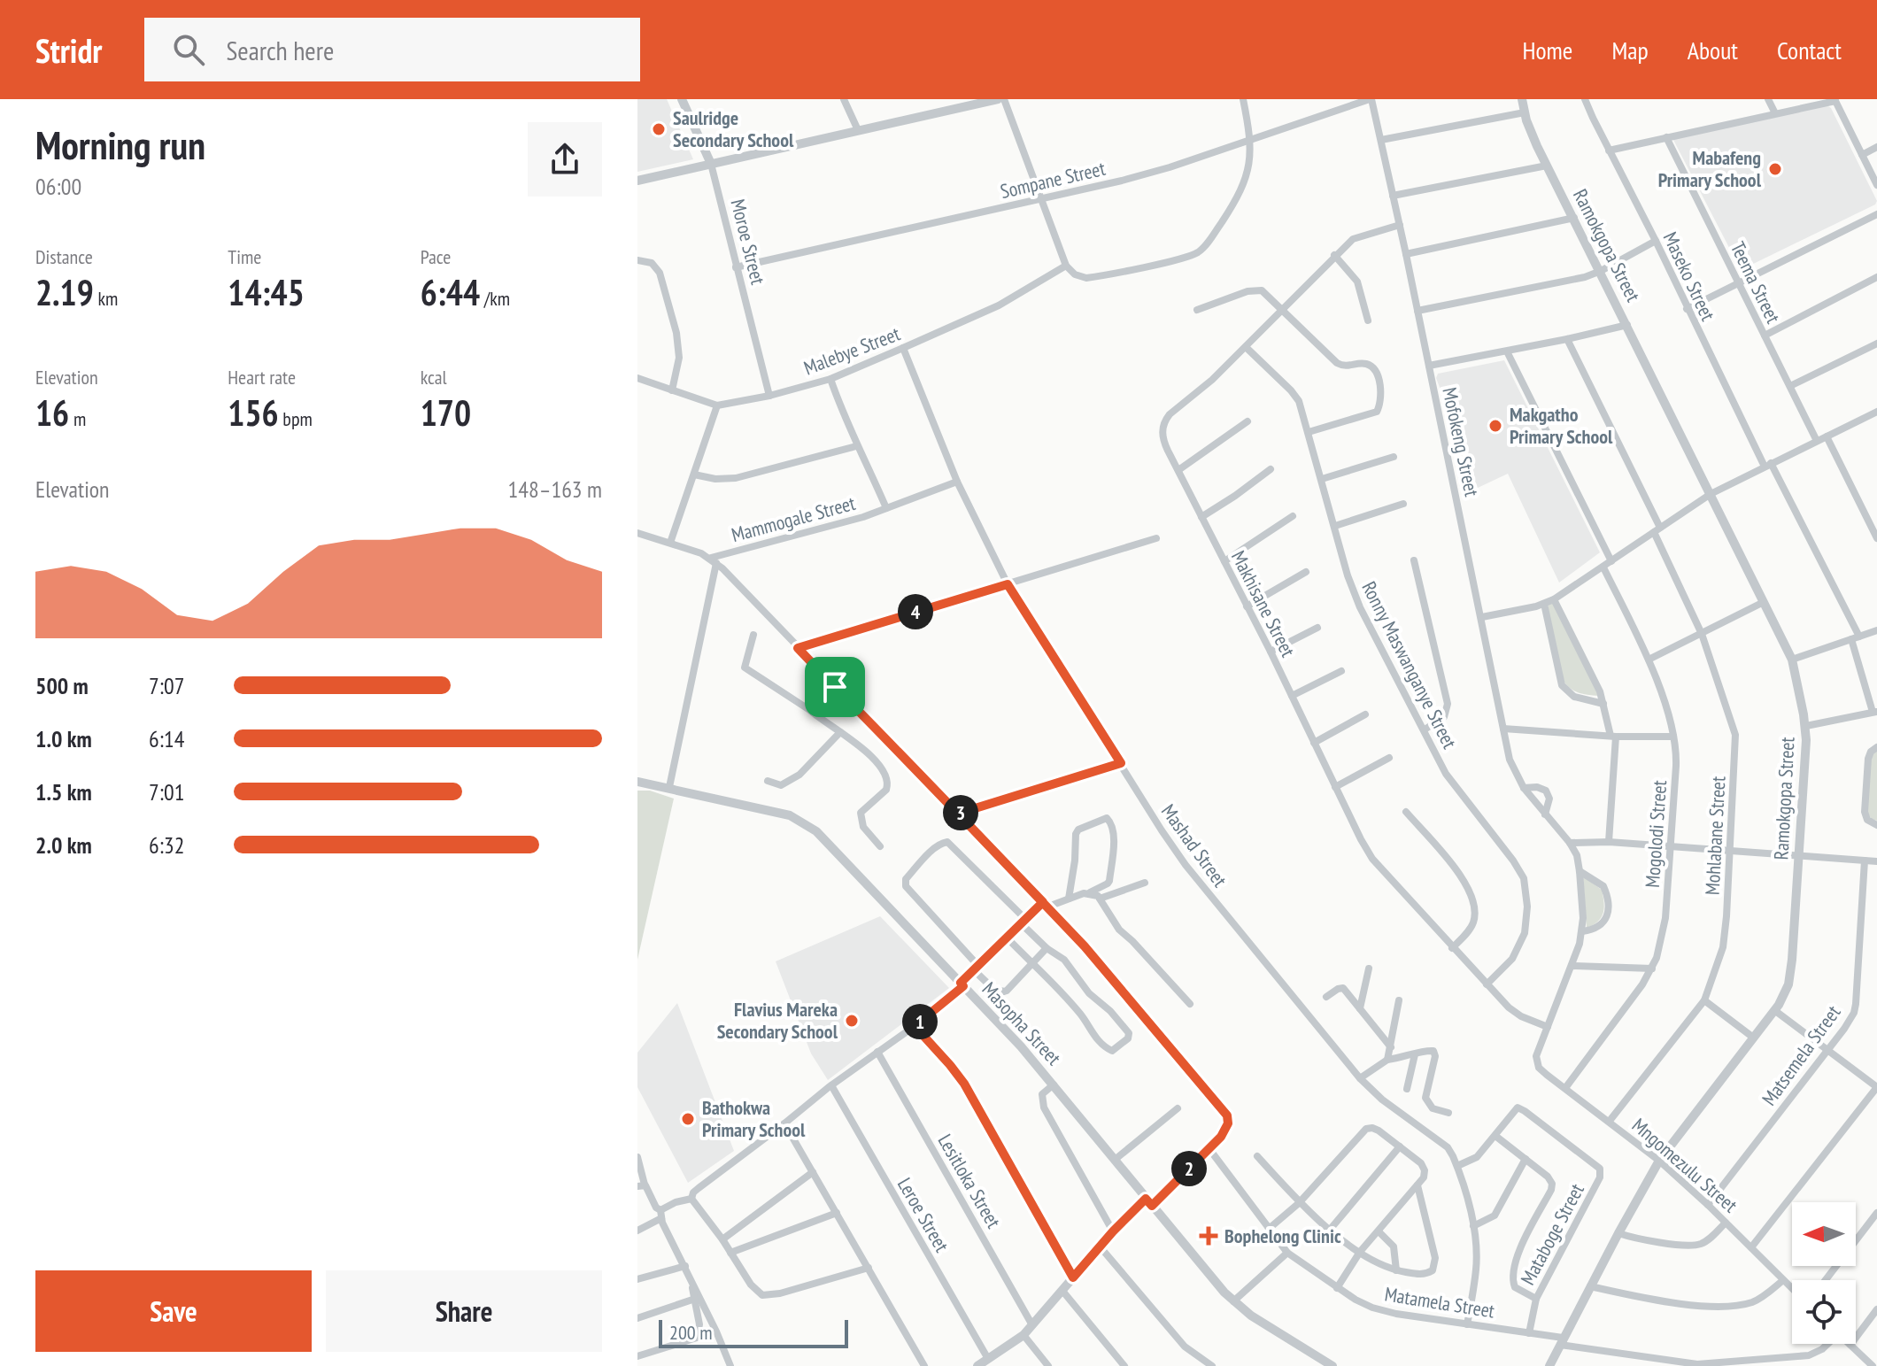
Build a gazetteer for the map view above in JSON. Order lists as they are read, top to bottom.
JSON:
{
  "streets": {
    "street": [
      "Sompane Street",
      "Moroe Street",
      "Ramokgopa Street",
      "Maseko Street",
      "Teema Street",
      "Malebye Street",
      "Mofokeng Street",
      "Mammogale Street",
      "Makhisane Street",
      "Ronny Maswanganye Street",
      "Mogolodi Street",
      "Mohlabane Street",
      "Mashad Street",
      "Masopha Street",
      "Matsemela Street",
      "Mngomezulu Street",
      "Lesitloka Street",
      "Leroe Street",
      "Mataboge Street",
      "Matamela Street"
    ]
  },
  "crossings": [
    ["Sompane Street", "Moroe Street"],
    ["Sompane Street", "Mofokeng Street"],
    ["Moroe Street", "Malebye Street"],
    ["Ramokgopa Street", "Mngomezulu Street"],
    ["Ramokgopa Street", "Matamela Street"],
    ["Malebye Street", "Mashad Street"],
    ["Mofokeng Street", "Makhisane Street"],
    ["Mofokeng Street", "Mngomezulu Street"],
    ["Mammogale Street", "Mashad Street"],
    ["Makhisane Street", "Ronny Maswanganye Street"],
    ["Mogolodi Street", "Mngomezulu Street"],
    ["Mohlabane Street", "Mngomezulu Street"],
    ["Mashad Street", "Mataboge Street"],
    ["Mashad Street", "Matamela Street"],
    ["Matsemela Street", "Mngomezulu Street"],
    ["Mataboge Street", "Matamela Street"]
  ],
  "places": {
    "other": [
      "Saulridge Secondary School",
      "Mabafeng Primary School",
      "Makgatho Primary School",
      "Flavius Mareka Secondary School",
      "Bathokwa Primary School"
    ],
    "health": ["Bophelong Clinic"]
  },
  "scale_bar": "200 m",
  "north": "left",
  "page": {
    "header": "Stridr",
    "search": "Search here",
    "nav": [
      "Home",
      "Map",
      "About",
      "Contact"
    ],
    "heading": ["Morning run", "06:00"],
    "stats": [
      ["Distance", "2.19 km"],
      ["Time", "14:45"],
      ["Pace", "6:44 /km"],
      ["Elevation", "16 m"],
      ["Heart rate", "156 bpm"],
      ["kcal", "170"]
    ],
    "chart": ["Elevation", "148–163 m"],
    "pins": [
      "4",
      "3",
      "1",
      "2"
    ],
    "list": [
      {
        "name": "500 m",
        "note": "7:07"
      },
      {
        "name": "1.0 km",
        "note": "6:14"
      },
      {
        "name": "1.5 km",
        "note": "7:01"
      },
      {
        "name": "2.0 km",
        "note": "6:32"
      }
    ],
    "buttons": ["Save", "Share"],
    "scale": "200 m"
  }
}
